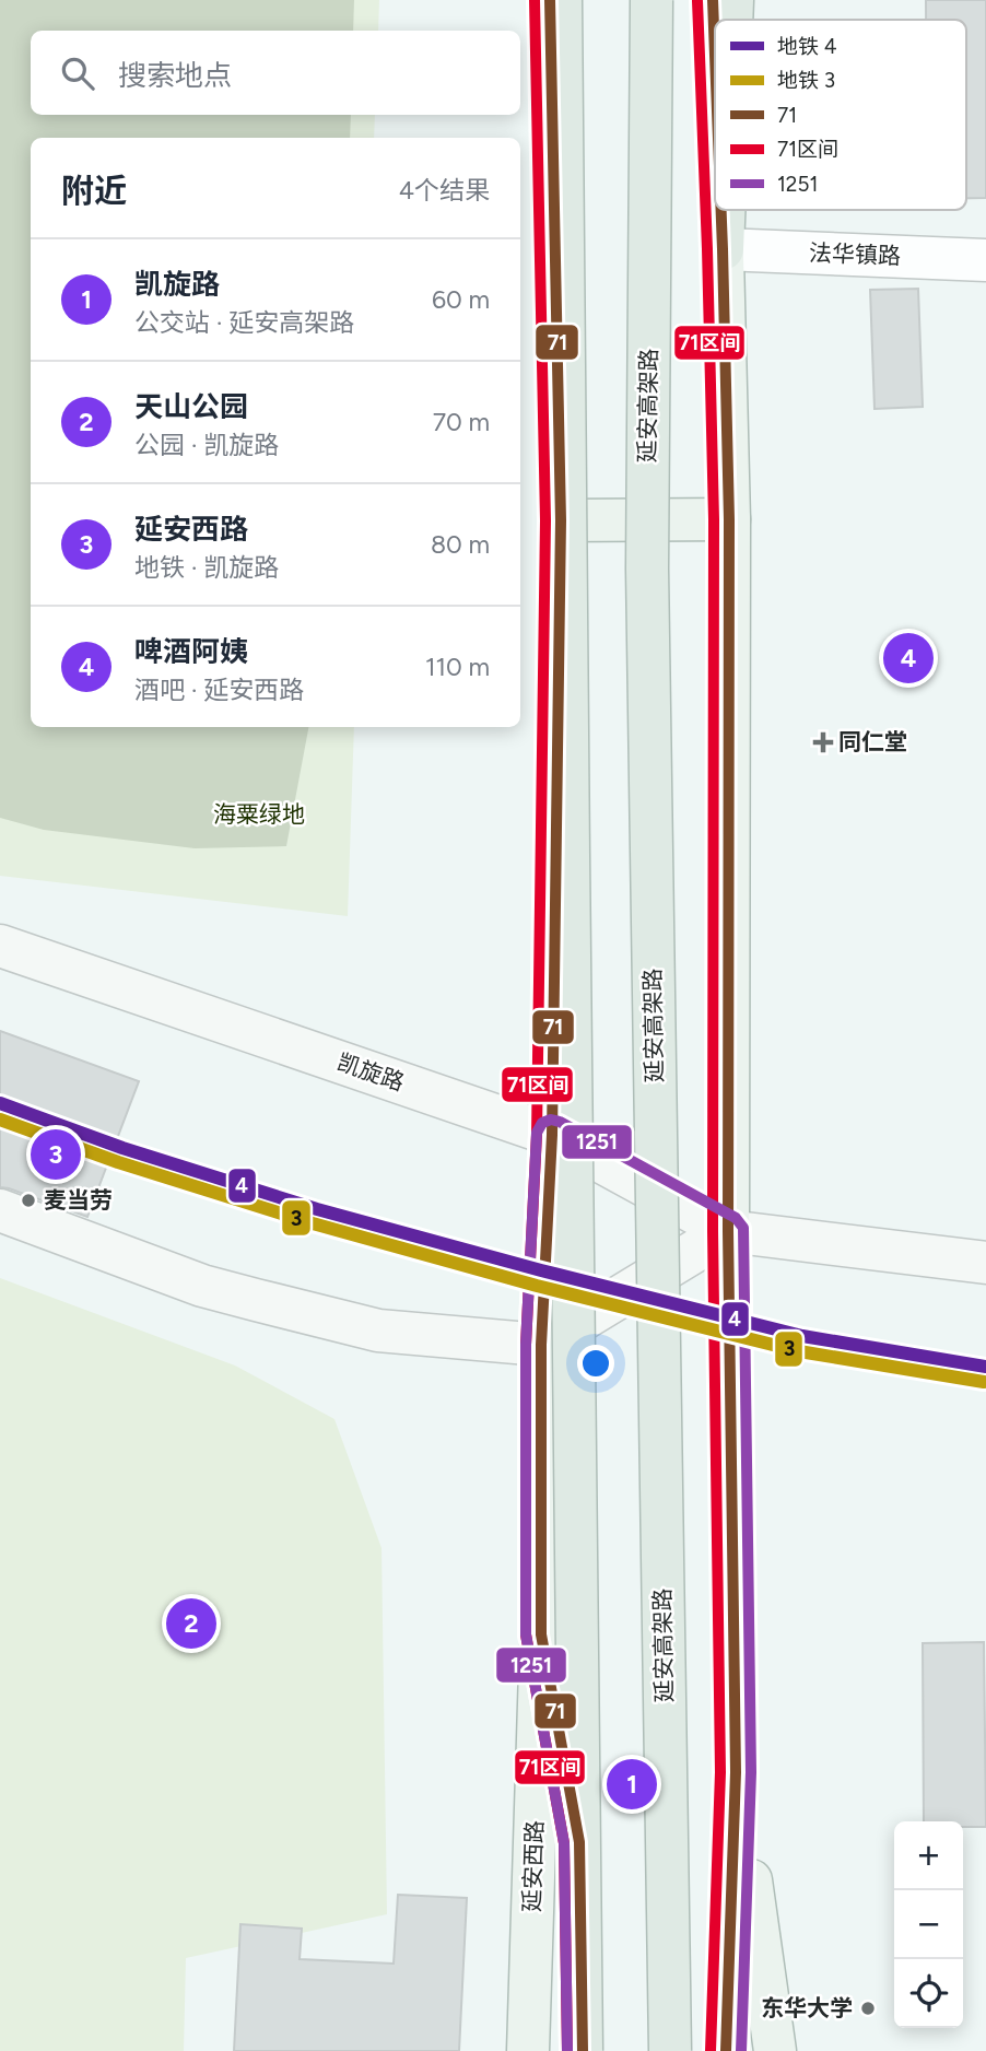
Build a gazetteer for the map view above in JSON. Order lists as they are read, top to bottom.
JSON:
{
  "streets": {
    "highway": ["延安高架路"],
    "main road": ["延安西路"],
    "street": ["法华镇路", "凯旋路"]
  },
  "crossings": [
    ["凯旋路", "延安西路"]
  ],
  "parks": ["海粟绿地"],
  "places": {
    "health": ["同仁堂"],
    "other": ["麦当劳", "东华大学"]
  },
  "lines": [
    "transit line 71",
    "transit line 71区间",
    "metro line 4",
    "metro line 3",
    "transit line 1251"
  ],
  "legend": [
    "地铁 4",
    "地铁 3",
    "71",
    "71区间",
    "1251"
  ],
  "page": {
    "search": "搜索地点",
    "heading": ["附近", "4个结果"],
    "list": [
      {
        "mark": "1",
        "name": "凯旋路",
        "note": "公交站 · 延安高架路",
        "value": "60 m"
      },
      {
        "mark": "2",
        "name": "天山公园",
        "note": "公园 · 凯旋路",
        "value": "70 m"
      },
      {
        "mark": "3",
        "name": "延安西路",
        "note": "地铁 · 凯旋路",
        "value": "80 m"
      },
      {
        "mark": "4",
        "name": "啤酒阿姨",
        "note": "酒吧 · 延安西路",
        "value": "110 m"
      }
    ],
    "pins": [
      "4",
      "3",
      "2",
      "1"
    ],
    "map_buttons": ["+", "−"]
  }
}
